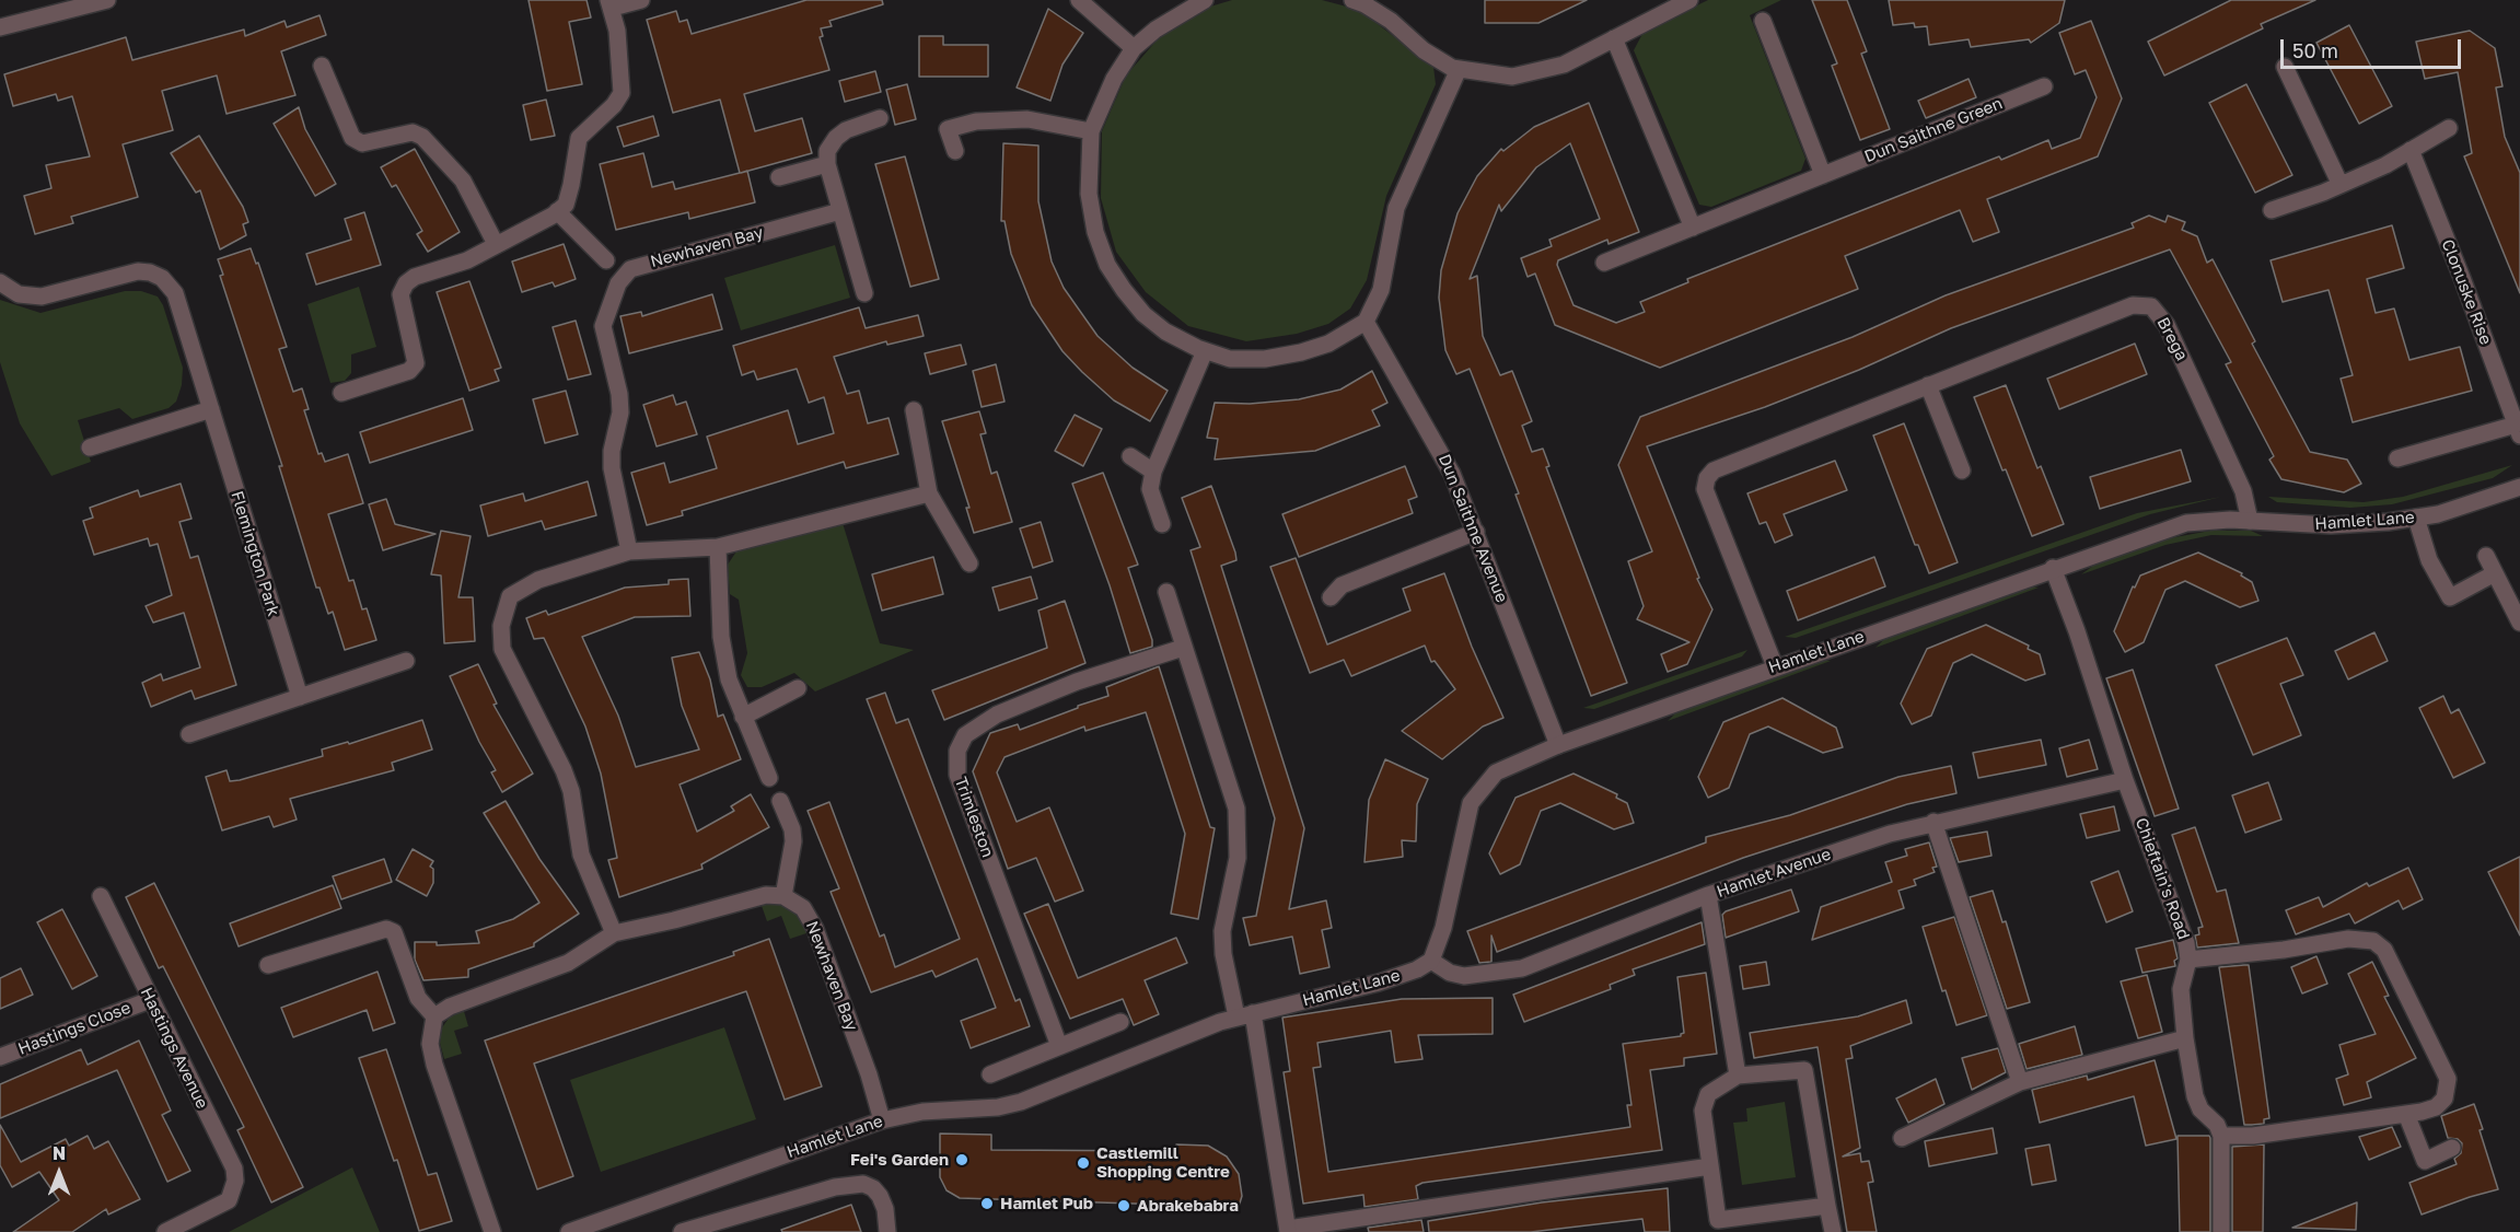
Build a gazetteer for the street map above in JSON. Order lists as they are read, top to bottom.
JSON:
{
  "streets": {
    "street": [
      "Dun Saithne Green",
      "Newhaven Bay",
      "Clonuske Rise",
      "Brega",
      "Hamlet Lane",
      "Dun Saithne Avenue",
      "Flemington Park",
      "Trimleston",
      "Hamlet Avenue",
      "Chieftain's Road",
      "Hastings Close",
      "Hastings Avenue"
    ]
  },
  "crossings": [
    ["Newhaven Bay", "Hamlet Lane"],
    ["Brega", "Hamlet Lane"],
    ["Hamlet Lane", "Dun Saithne Avenue"],
    ["Hamlet Lane", "Hamlet Avenue"],
    ["Hamlet Lane", "Chieftain's Road"],
    ["Hamlet Avenue", "Chieftain's Road"],
    ["Hastings Close", "Hastings Avenue"]
  ],
  "places": [
    "Fei's Garden",
    "Castlemill Shopping Centre",
    "Hamlet Pub",
    "Abrakebabra"
  ],
  "scale_bar": "50 m",
  "north": "top"
}
